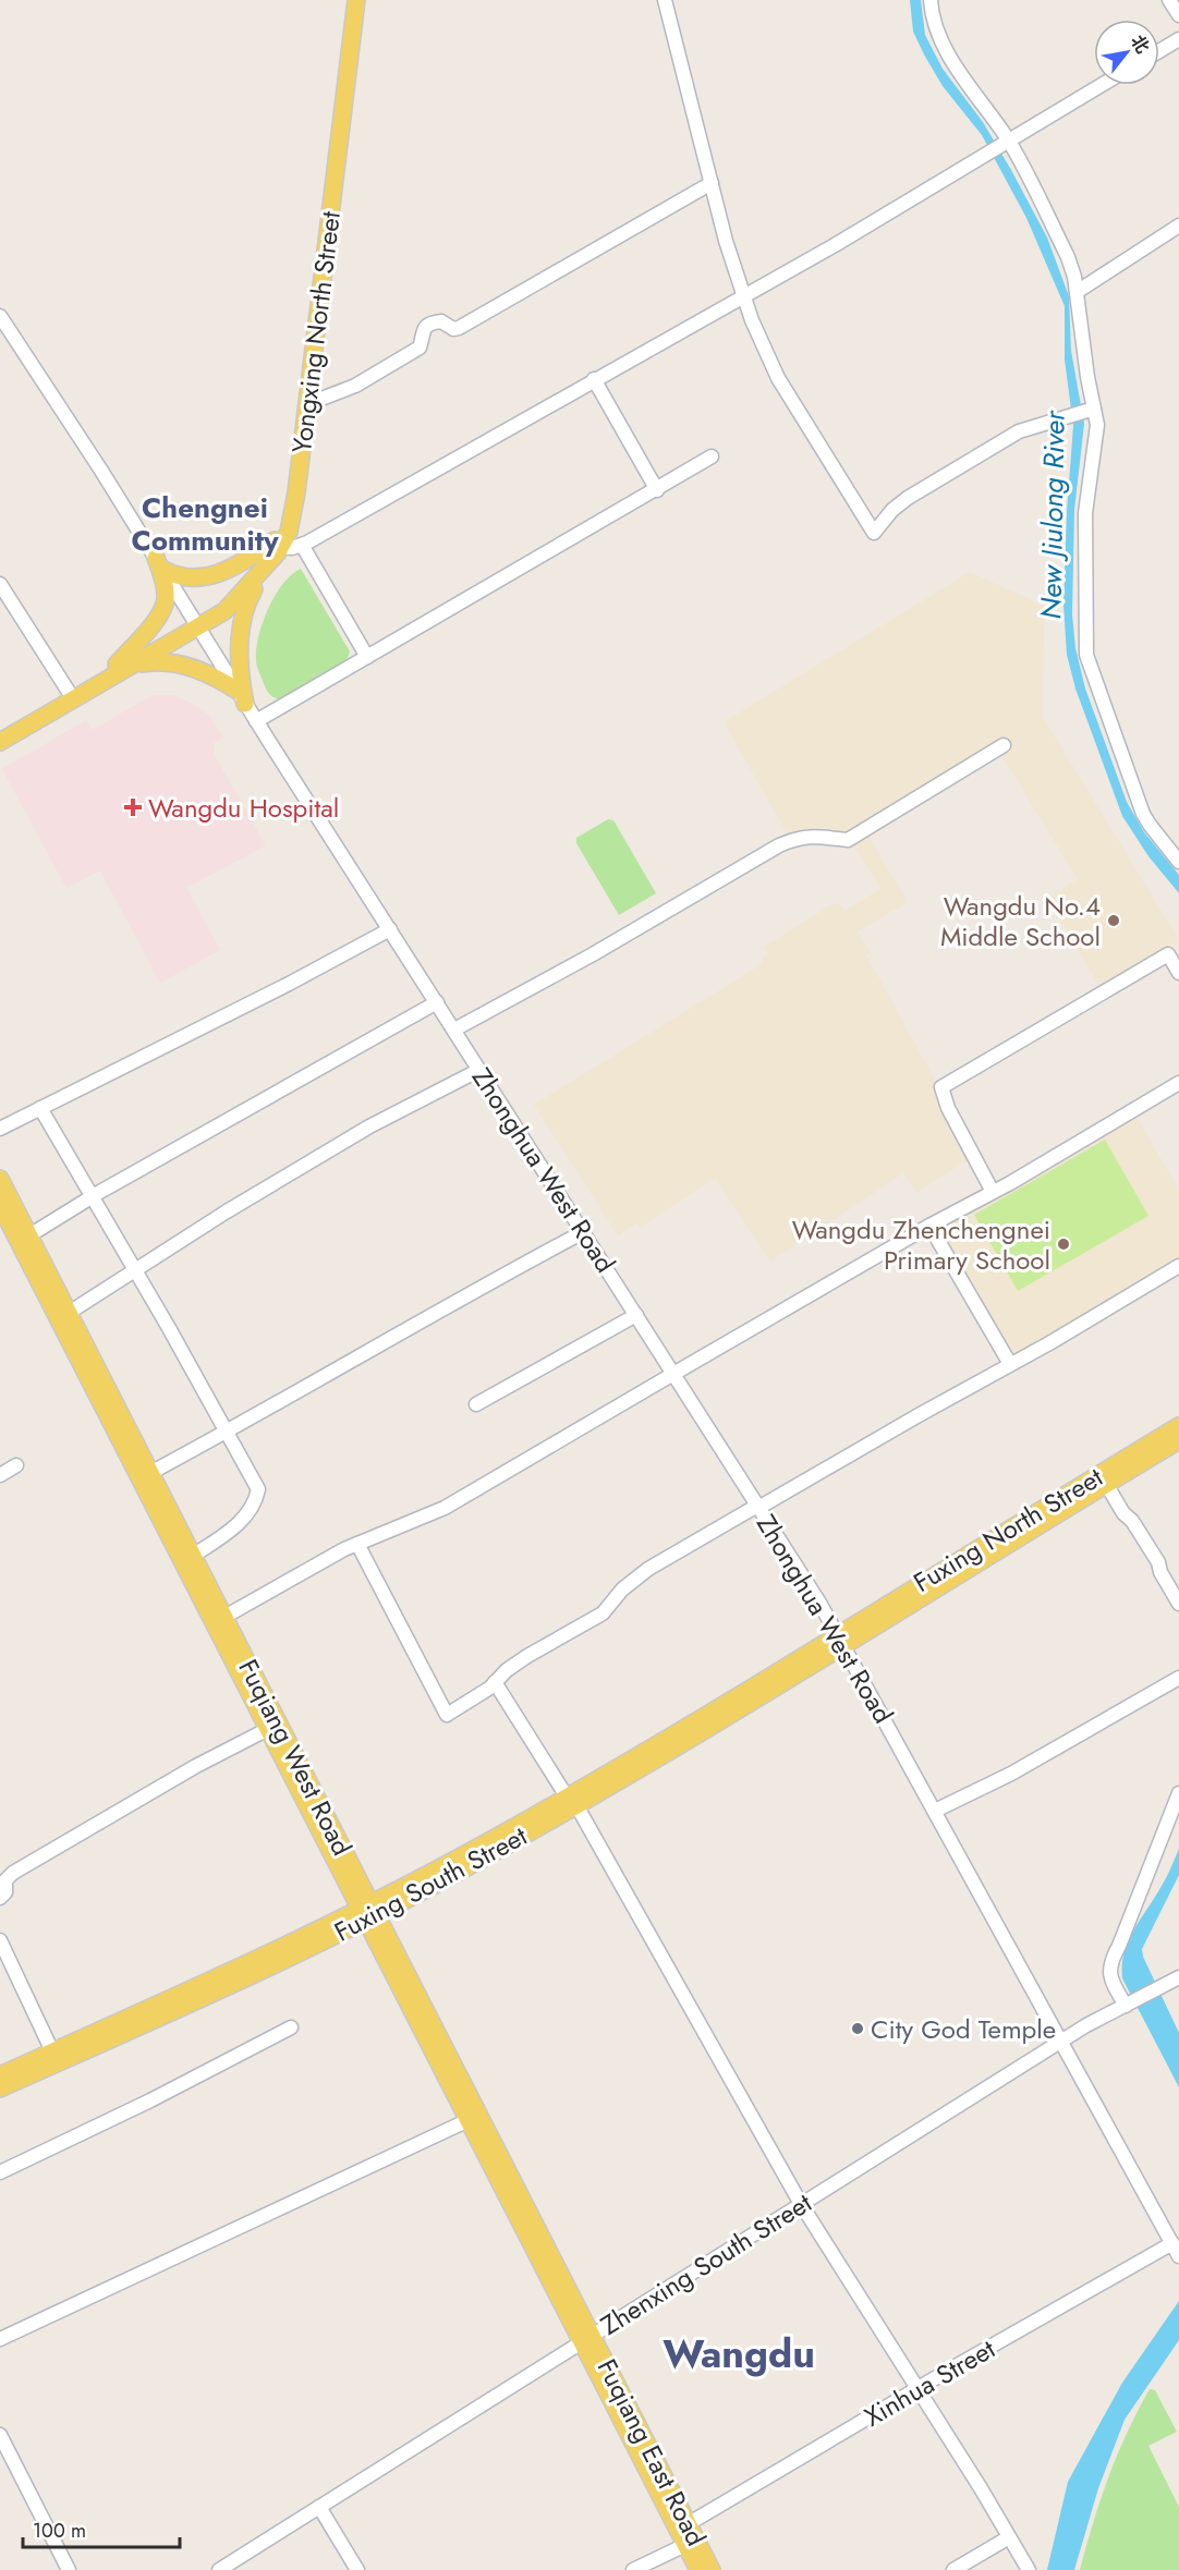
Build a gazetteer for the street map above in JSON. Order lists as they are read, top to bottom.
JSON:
{
  "streets": {
    "main road": [
      "Yongxing North Street",
      "Fuxing North Street",
      "Fuqiang West Road",
      "Fuxing South Street",
      "Fuqiang East Road"
    ],
    "street": ["Zhonghua West Road", "Zhenxing South Street", "Xinhua Street"]
  },
  "crossings": [
    ["Yongxing North Street", "Zhonghua West Road"],
    ["Zhonghua West Road", "Fuxing North Street"],
    ["Zhonghua West Road", "Fuxing South Street"],
    ["Zhonghua West Road", "Zhenxing South Street"],
    ["Zhonghua West Road", "Xinhua Street"],
    ["Fuxing North Street", "Fuxing South Street"],
    ["Fuqiang West Road", "Fuxing South Street"],
    ["Fuqiang West Road", "Zhenxing South Street"],
    ["Fuqiang West Road", "Fuqiang East Road"],
    ["Zhenxing South Street", "Fuqiang East Road"],
    ["Xinhua Street", "Fuqiang East Road"]
  ],
  "districts": ["Chengnei Community", "Wangdu"],
  "water": ["New Jiulong River"],
  "places": {
    "health": ["Wangdu Hospital"],
    "other": ["Wangdu No.4 Middle School", "Wangdu Zhenchengnei Primary School", "City God Temple"]
  },
  "scale_bar": "100 m",
  "north": "top right"
}
